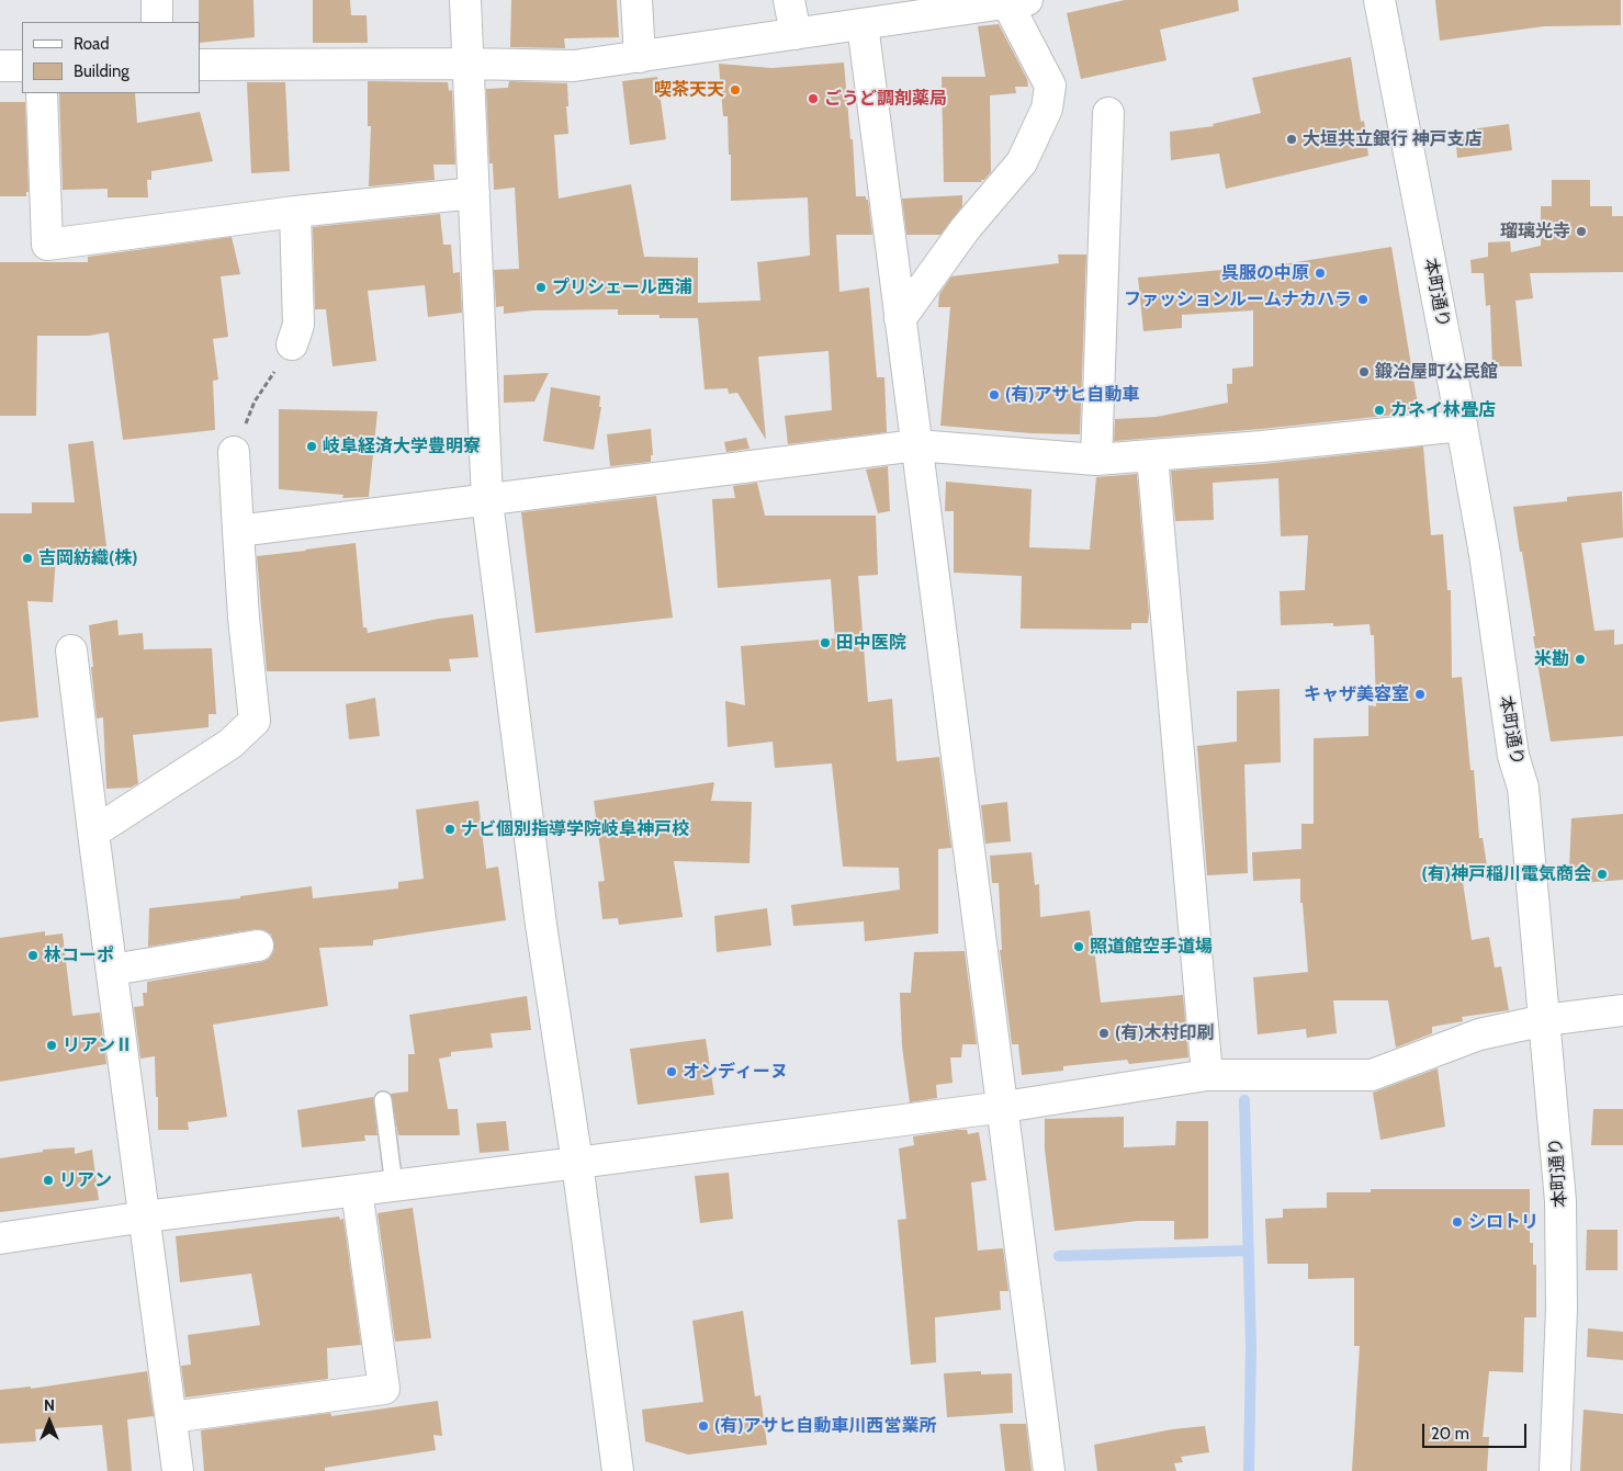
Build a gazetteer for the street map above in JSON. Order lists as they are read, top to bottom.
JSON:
{
  "streets": {
    "street": ["本町通り"]
  },
  "places": [
    "喫茶天天",
    "ごうど調剤薬局",
    "大垣共立銀行 神戸支店",
    "瑠璃光寺",
    "呉服の中原",
    "プリシェール西浦",
    "ファッションルームナカハラ",
    "鍛冶屋町公民館",
    "(有)アサヒ自動車",
    "カネイ林畳店",
    "岐阜経済大学豊明寮",
    "吉岡紡織(株)",
    "田中医院",
    "米勘",
    "キャザ美容室",
    "ナビ個別指導学院岐阜神戸校",
    "(有)神戸稲川電気商会",
    "照道館空手道場",
    "林コーポ",
    "(有)木村印刷",
    "リアンⅡ",
    "オンディーヌ",
    "リアン",
    "シロトリ",
    "(有)アサヒ自動車川西営業所"
  ],
  "legend": ["Road", "Building"],
  "scale_bar": "20 m",
  "north": "top"
}
